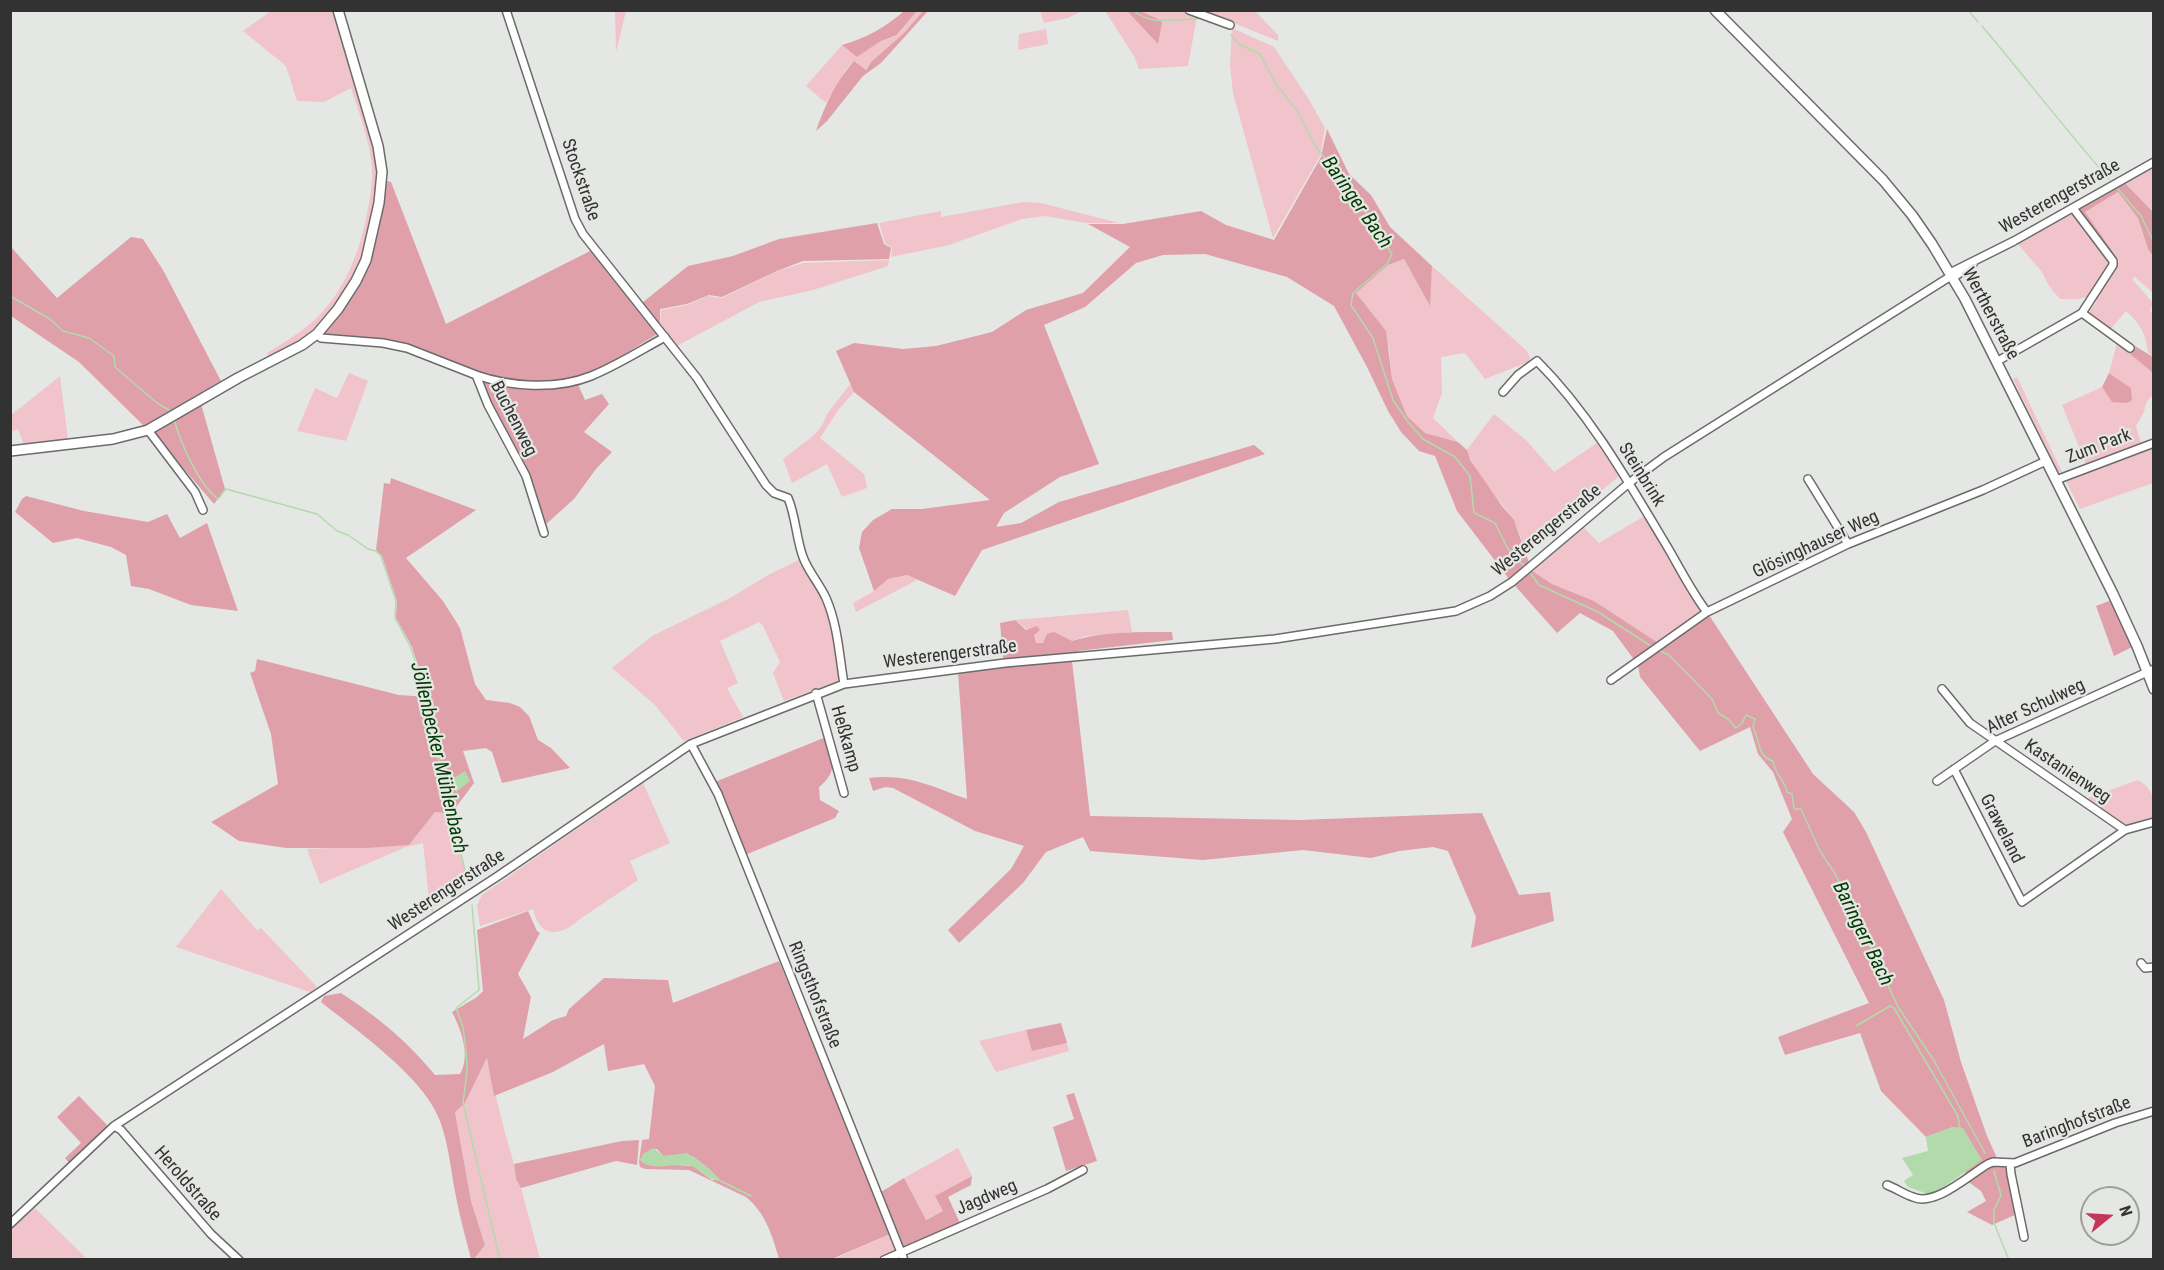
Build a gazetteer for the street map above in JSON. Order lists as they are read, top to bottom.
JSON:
{
  "streets": {
    "main road": ["Wertherstraße"],
    "street": [
      "Stockstraße",
      "Westerengerstraße",
      "Buchenweg",
      "Zum Park",
      "Steinbrink",
      "Glösinghauser Weg",
      "Alter Schulweg",
      "Heßkamp",
      "Kastanienweg",
      "Graweland",
      "Ringsthofstraße",
      "Baringhofstraße",
      "Heroldstraße",
      "Jagdweg"
    ]
  },
  "crossings": [
    ["Stockstraße", "Westerengerstraße"],
    ["Stockstraße", "Buchenweg"],
    ["Westerengerstraße", "Wertherstraße"],
    ["Westerengerstraße", "Steinbrink"],
    ["Westerengerstraße", "Heßkamp"],
    ["Westerengerstraße", "Ringsthofstraße"],
    ["Westerengerstraße", "Heroldstraße"],
    ["Wertherstraße", "Zum Park"],
    ["Wertherstraße", "Glösinghauser Weg"],
    ["Wertherstraße", "Alter Schulweg"],
    ["Steinbrink", "Glösinghauser Weg"],
    ["Alter Schulweg", "Kastanienweg"],
    ["Alter Schulweg", "Graweland"],
    ["Kastanienweg", "Graweland"],
    ["Ringsthofstraße", "Jagdweg"]
  ],
  "water": ["Baringer Bach", "Jöllenbecker Mühlenbach", "Baringerr Bach"],
  "north": "right"
}
